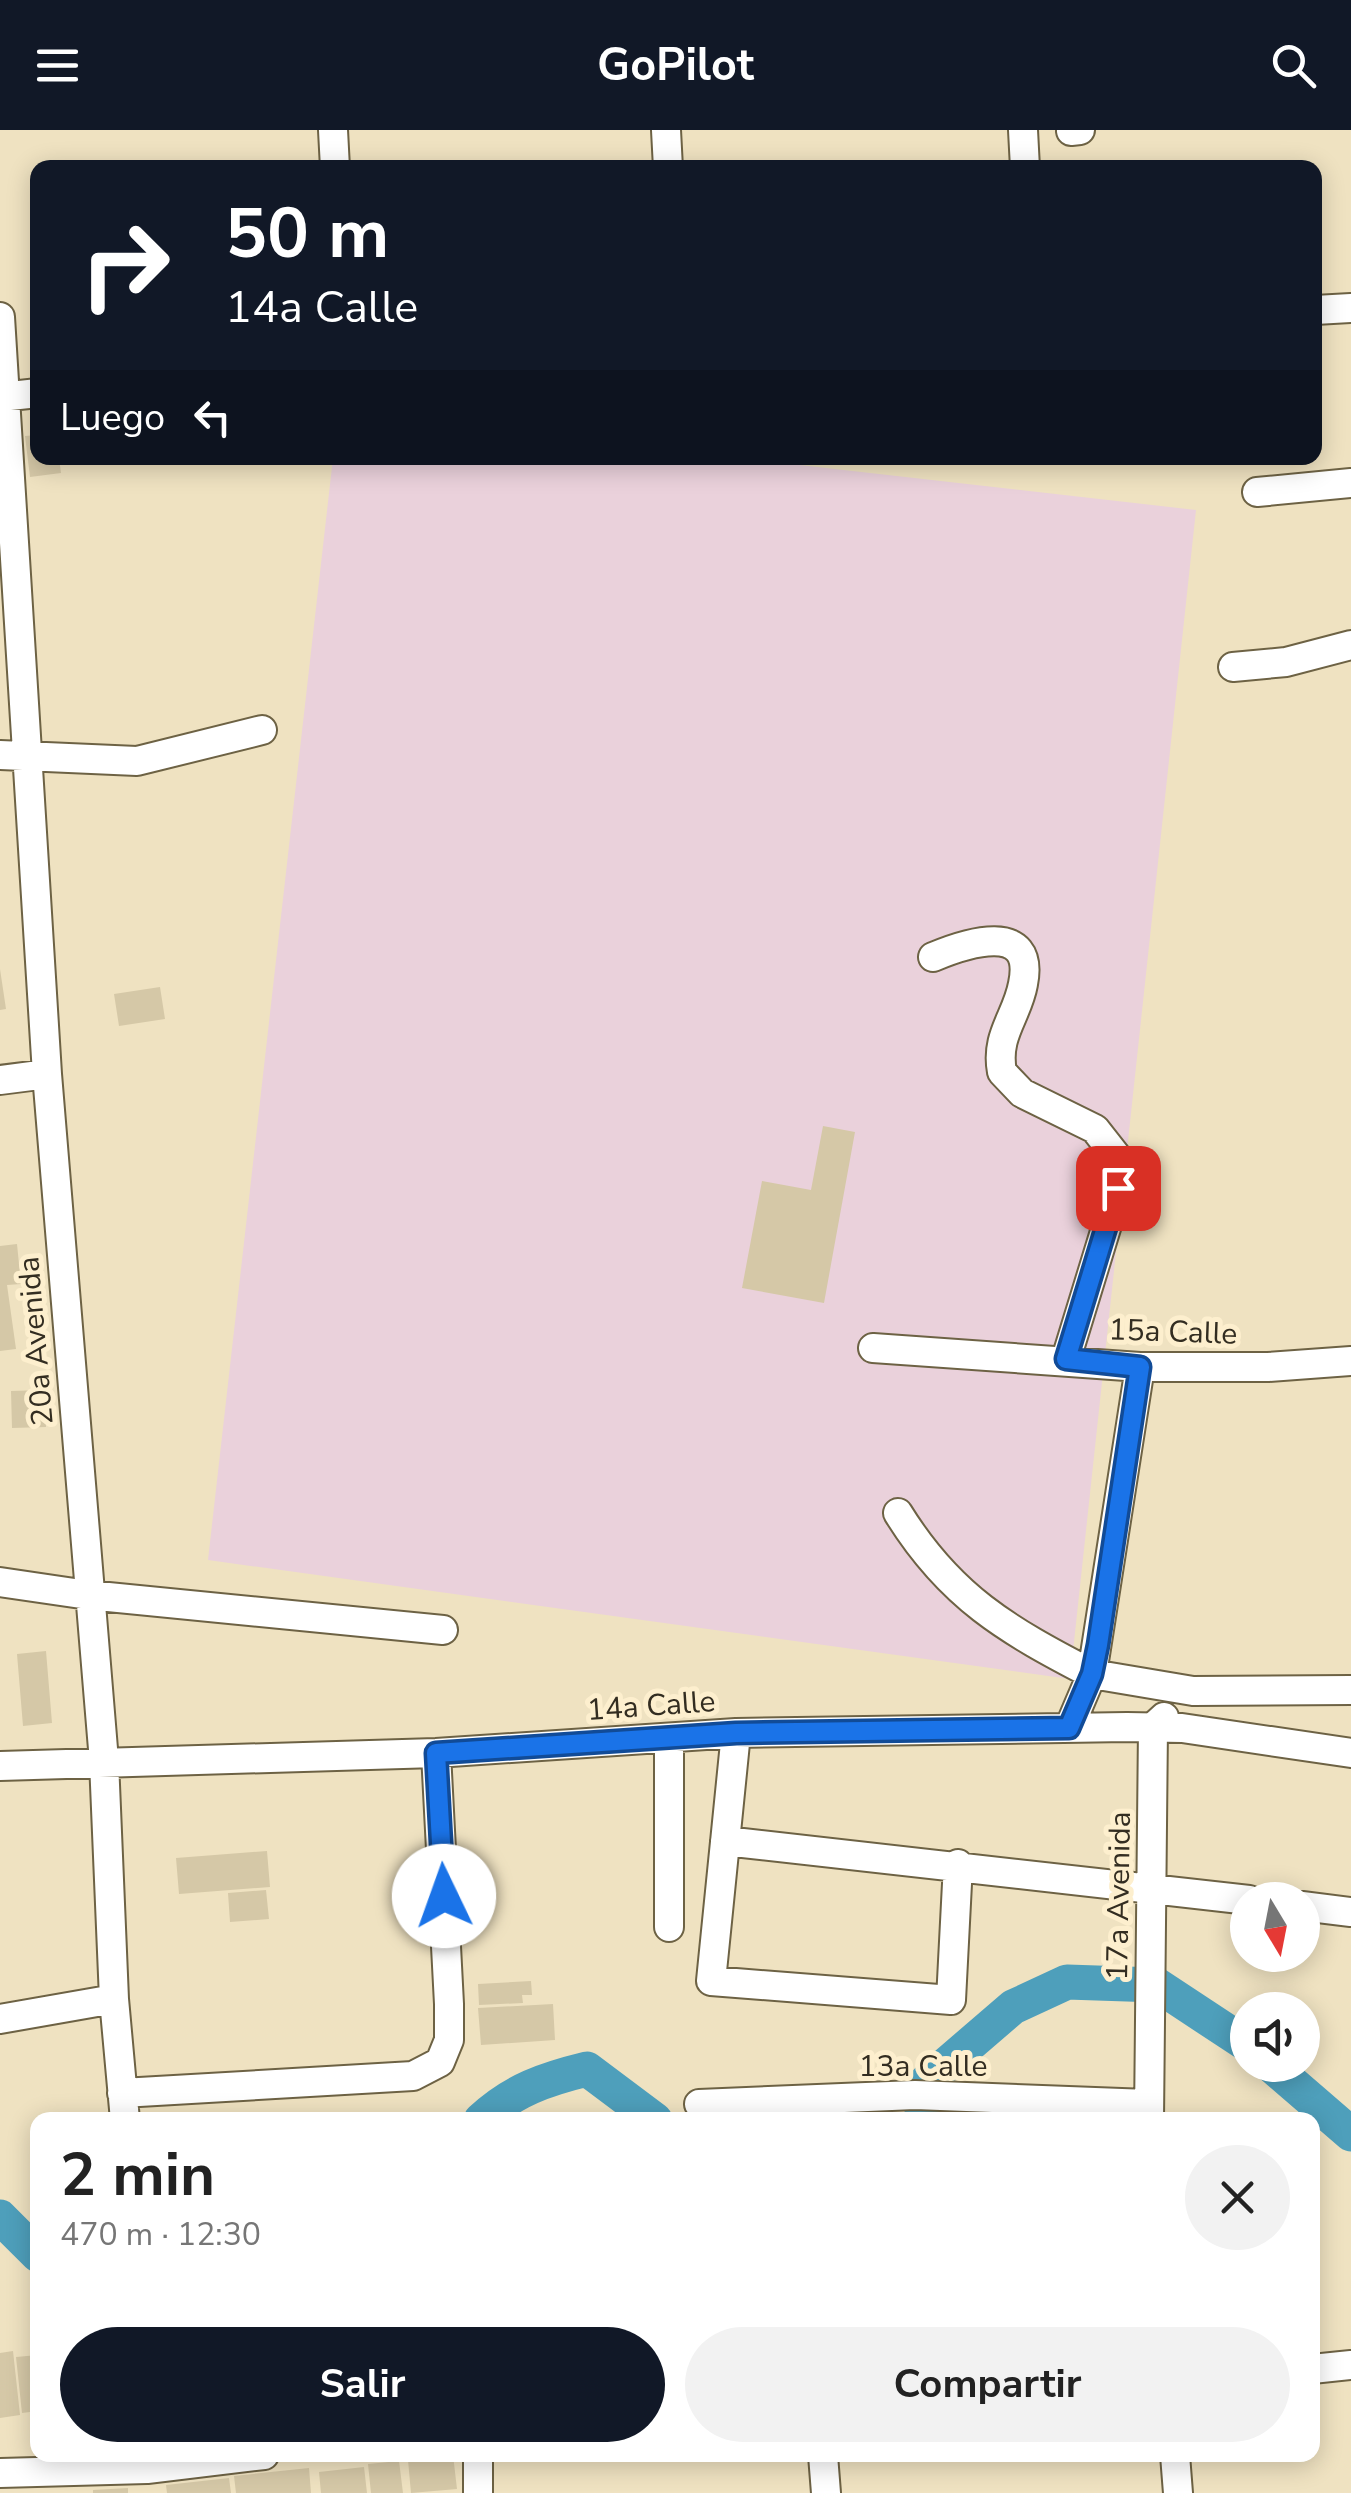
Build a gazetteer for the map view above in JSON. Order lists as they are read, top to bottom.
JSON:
{
  "streets": {
    "street": [
      "15a Calle",
      "20a Avenida",
      "14a Calle",
      "17a Avenida",
      "13a Calle"
    ]
  },
  "crossings": [
    ["20a Avenida", "14a Calle"],
    ["14a Calle", "17a Avenida"],
    ["17a Avenida", "13a Calle"]
  ],
  "north": "bottom",
  "page": {
    "header": "GoPilot",
    "turn": ["50 m", "14a Calle"],
    "then": "Luego",
    "heading": ["2 min", "470 m · 12:30"],
    "buttons": ["Salir", "Compartir"]
  }
}
